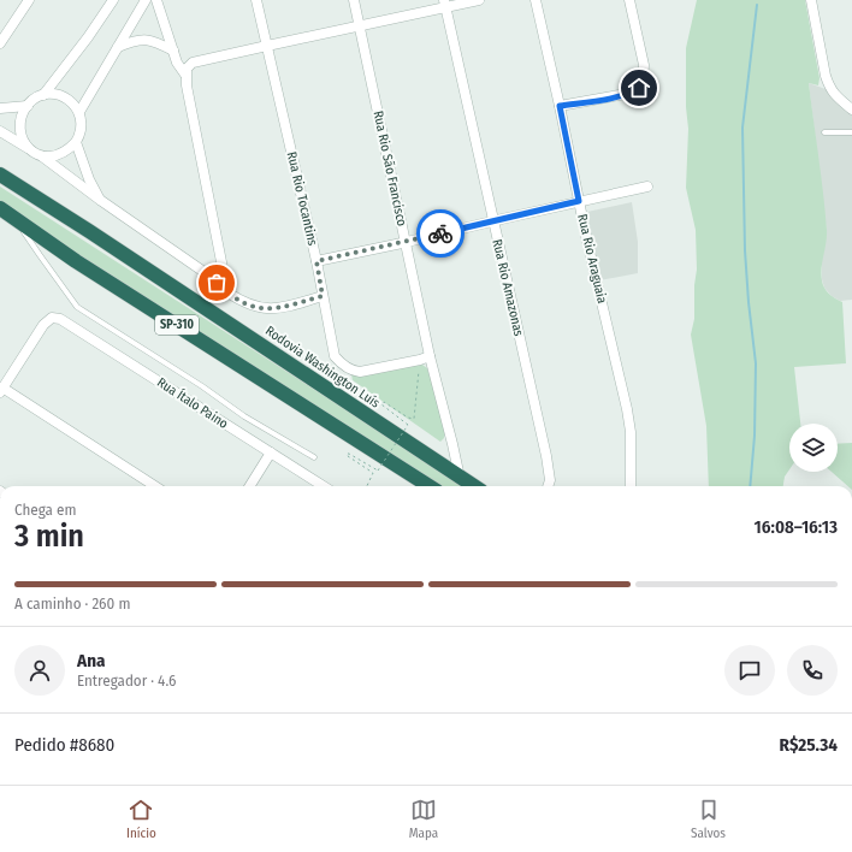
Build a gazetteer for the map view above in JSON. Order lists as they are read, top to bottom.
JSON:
{
  "streets": {
    "highway": ["SP-310", "Rodovia Washington Luís"],
    "street": [
      "Rua Rio São Francisco",
      "Rua Rio Tocantins",
      "Rua Rio Araguaia",
      "Rua Rio Amazonas",
      "Rua Ítalo Paino"
    ]
  },
  "crossings": [
    ["Rua Rio São Francisco", "Rua Rio Tocantins"],
    ["Rua Rio São Francisco", "Rodovia Washington Luís"]
  ],
  "page": {
    "heading": ["3 min", "Chega em", "16:08–16:13"],
    "panel": [
      "Ana",
      "Entregador · 4.6",
      "Pedido #8680",
      "R$25.34"
    ],
    "bar": "A caminho · 260 m",
    "tabs": ["Início", "Mapa", "Salvos"]
  }
}
